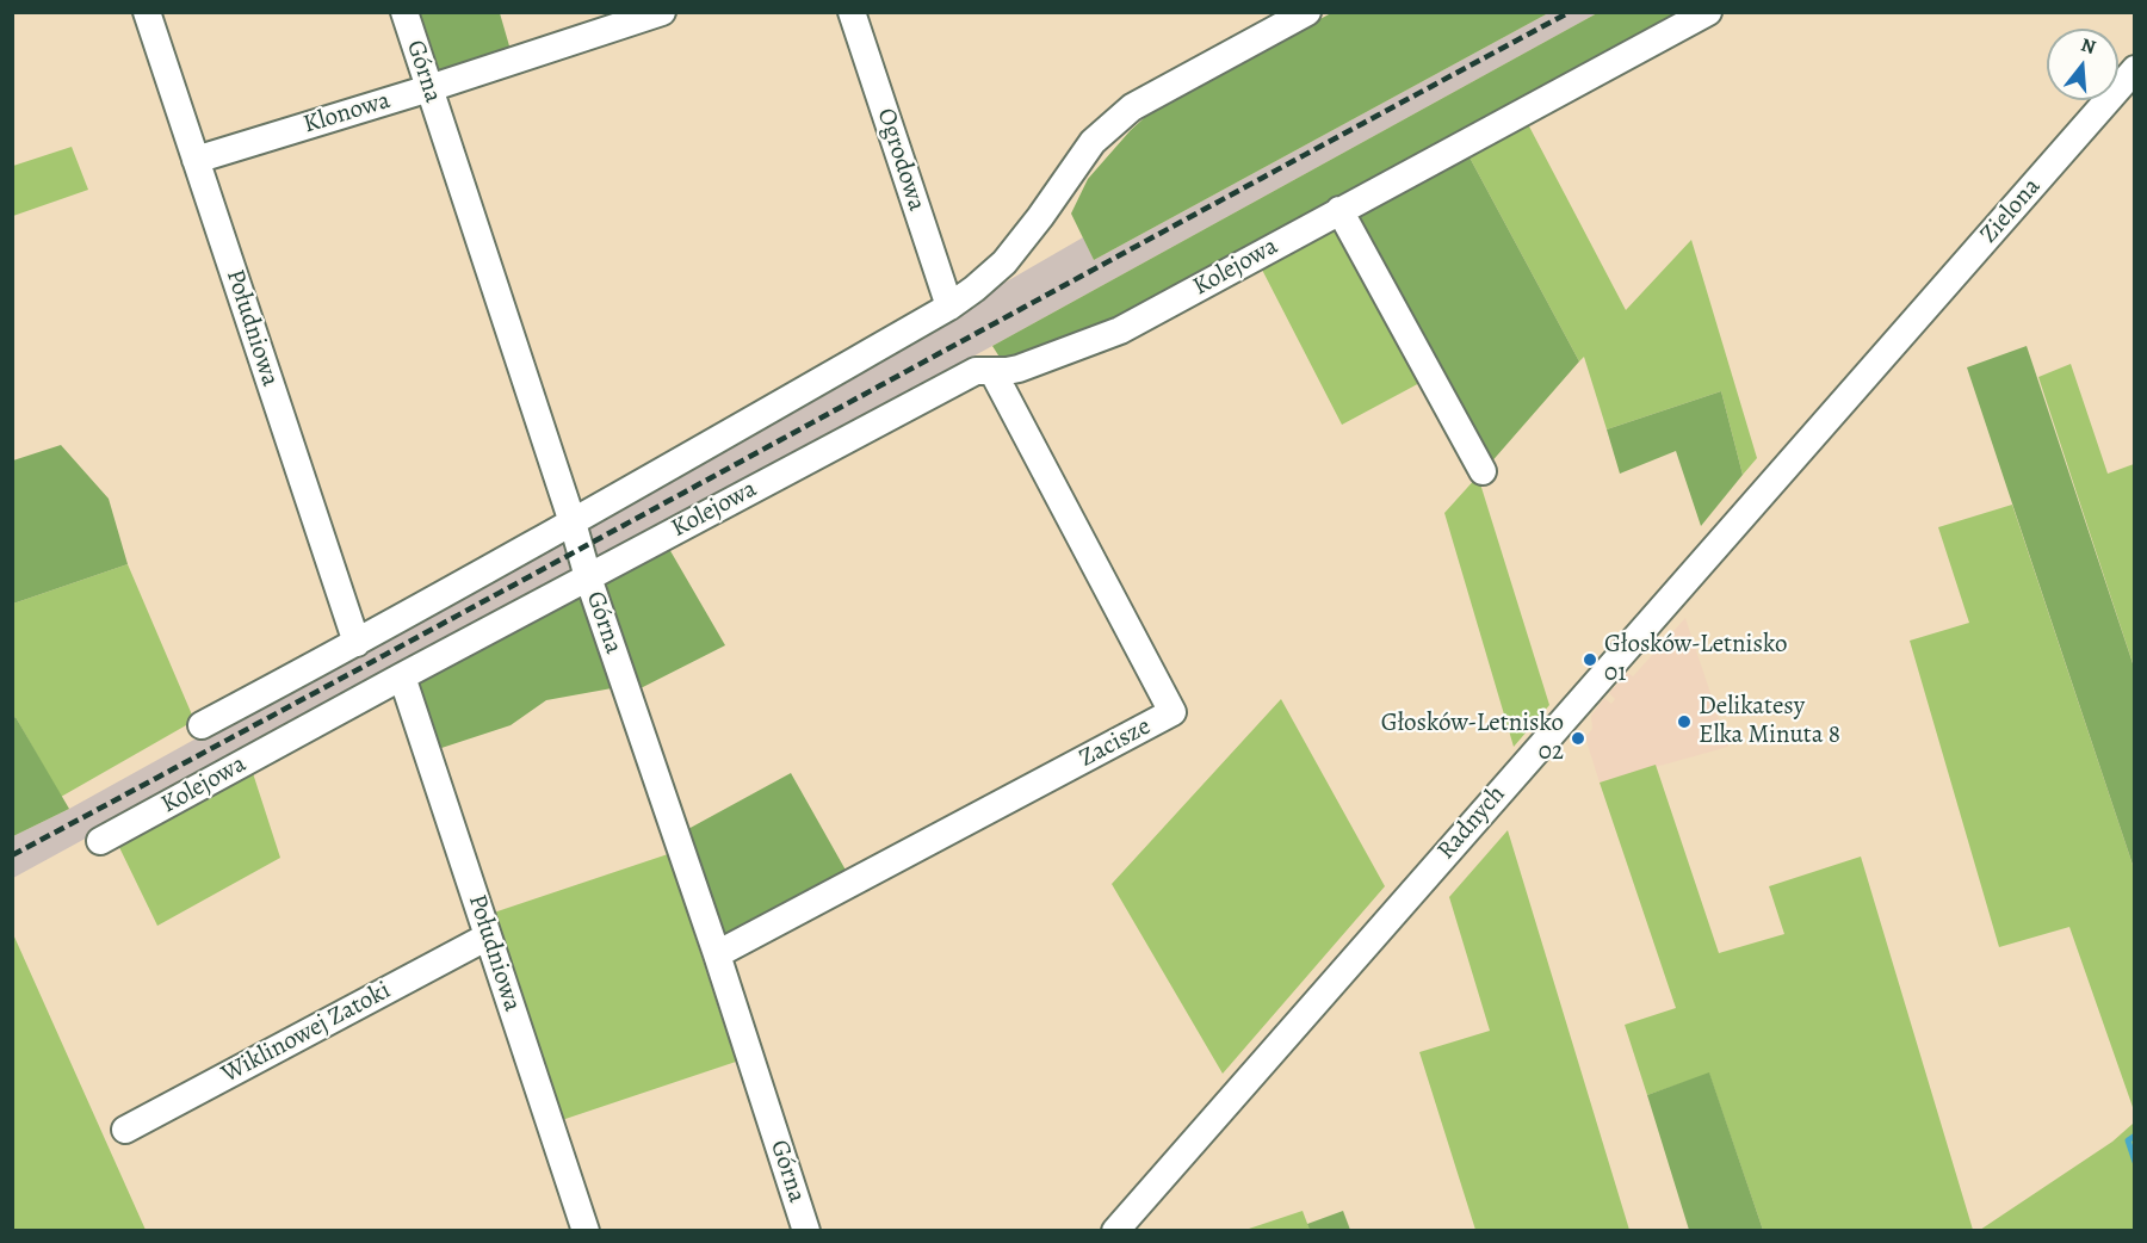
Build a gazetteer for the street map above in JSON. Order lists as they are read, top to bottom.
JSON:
{
  "streets": {
    "street": [
      "Górna",
      "Klonowa",
      "Ogrodowa",
      "Zielona",
      "Kolejowa",
      "Południowa",
      "Zacisze",
      "Radnych",
      "Wiklinowej Zatoki"
    ]
  },
  "crossings": [
    ["Górna", "Klonowa"],
    ["Górna", "Kolejowa"],
    ["Górna", "Zacisze"],
    ["Klonowa", "Południowa"],
    ["Zielona", "Radnych"],
    ["Kolejowa", "Południowa"],
    ["Kolejowa", "Zacisze"],
    ["Południowa", "Wiklinowej Zatoki"]
  ],
  "places": ["Głosków-Letnisko 01", "Delikatesy Elka Minuta 8", "Głosków-Letnisko 02"],
  "north": "top"
}
